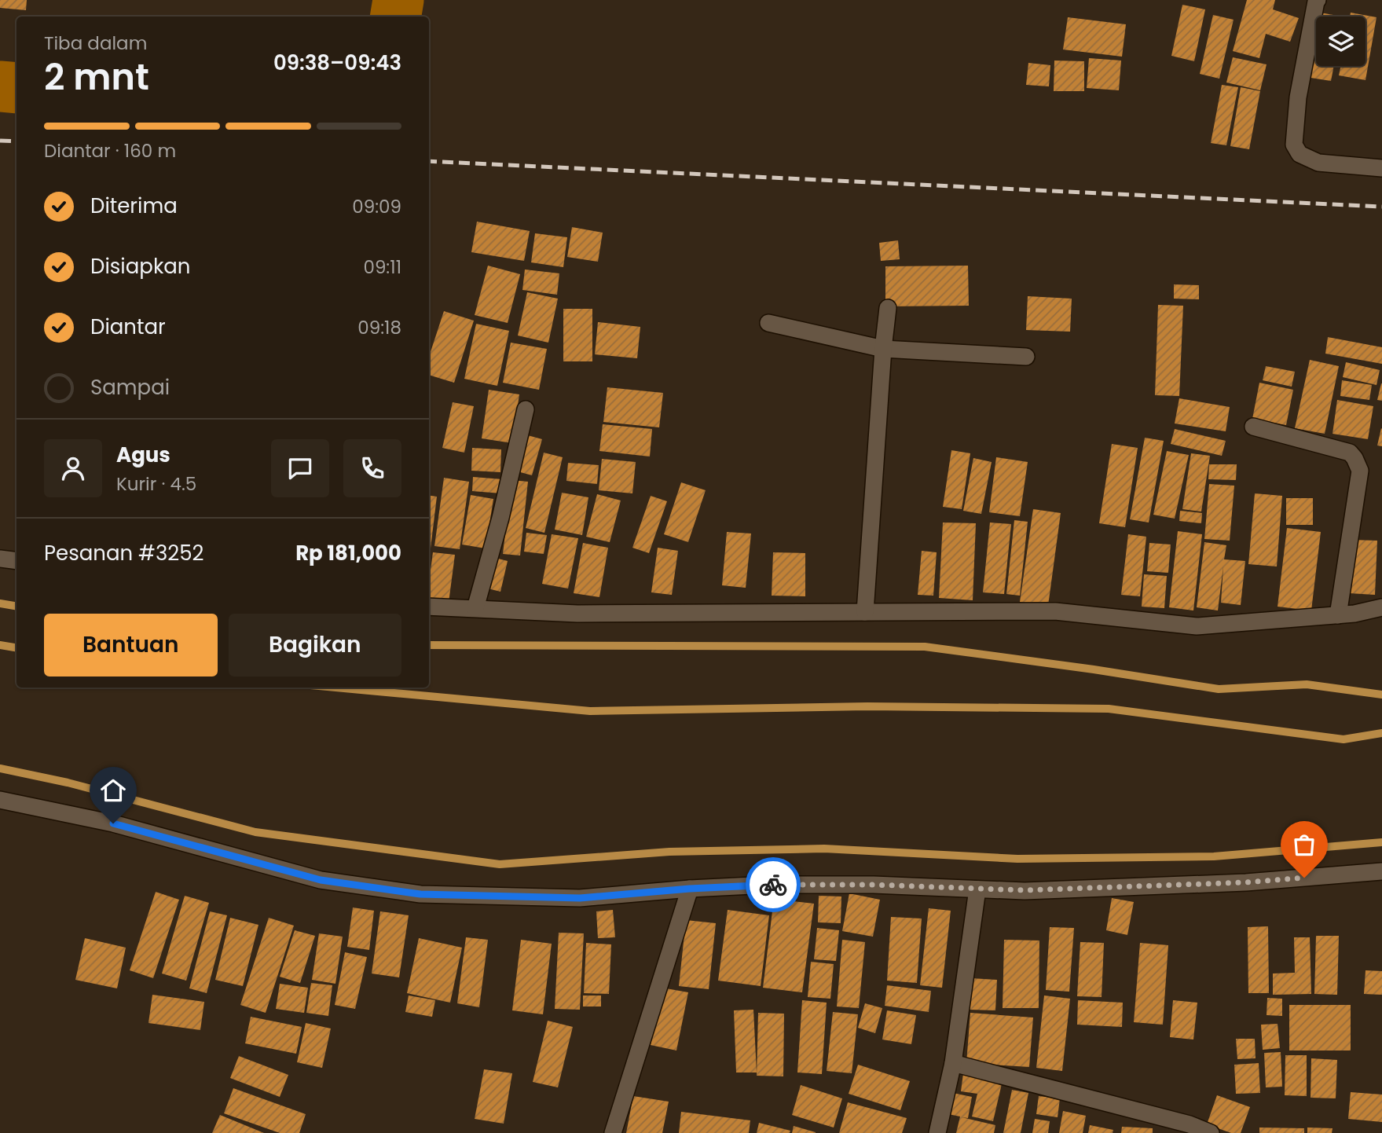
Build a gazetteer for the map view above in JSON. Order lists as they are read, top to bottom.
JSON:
{
  "page": {
    "heading": ["2 mnt", "Tiba dalam", "09:38–09:43"],
    "panel": [
      "Agus",
      "Kurir · 4.5",
      "Pesanan #3252",
      "Rp 181,000"
    ],
    "bar": "Diantar · 160 m",
    "list": [
      ["Diterima", "09:09"],
      ["Disiapkan", "09:11"],
      ["Diantar", "09:18"],
      "Sampai"
    ],
    "buttons": ["Bantuan", "Bagikan"]
  }
}
